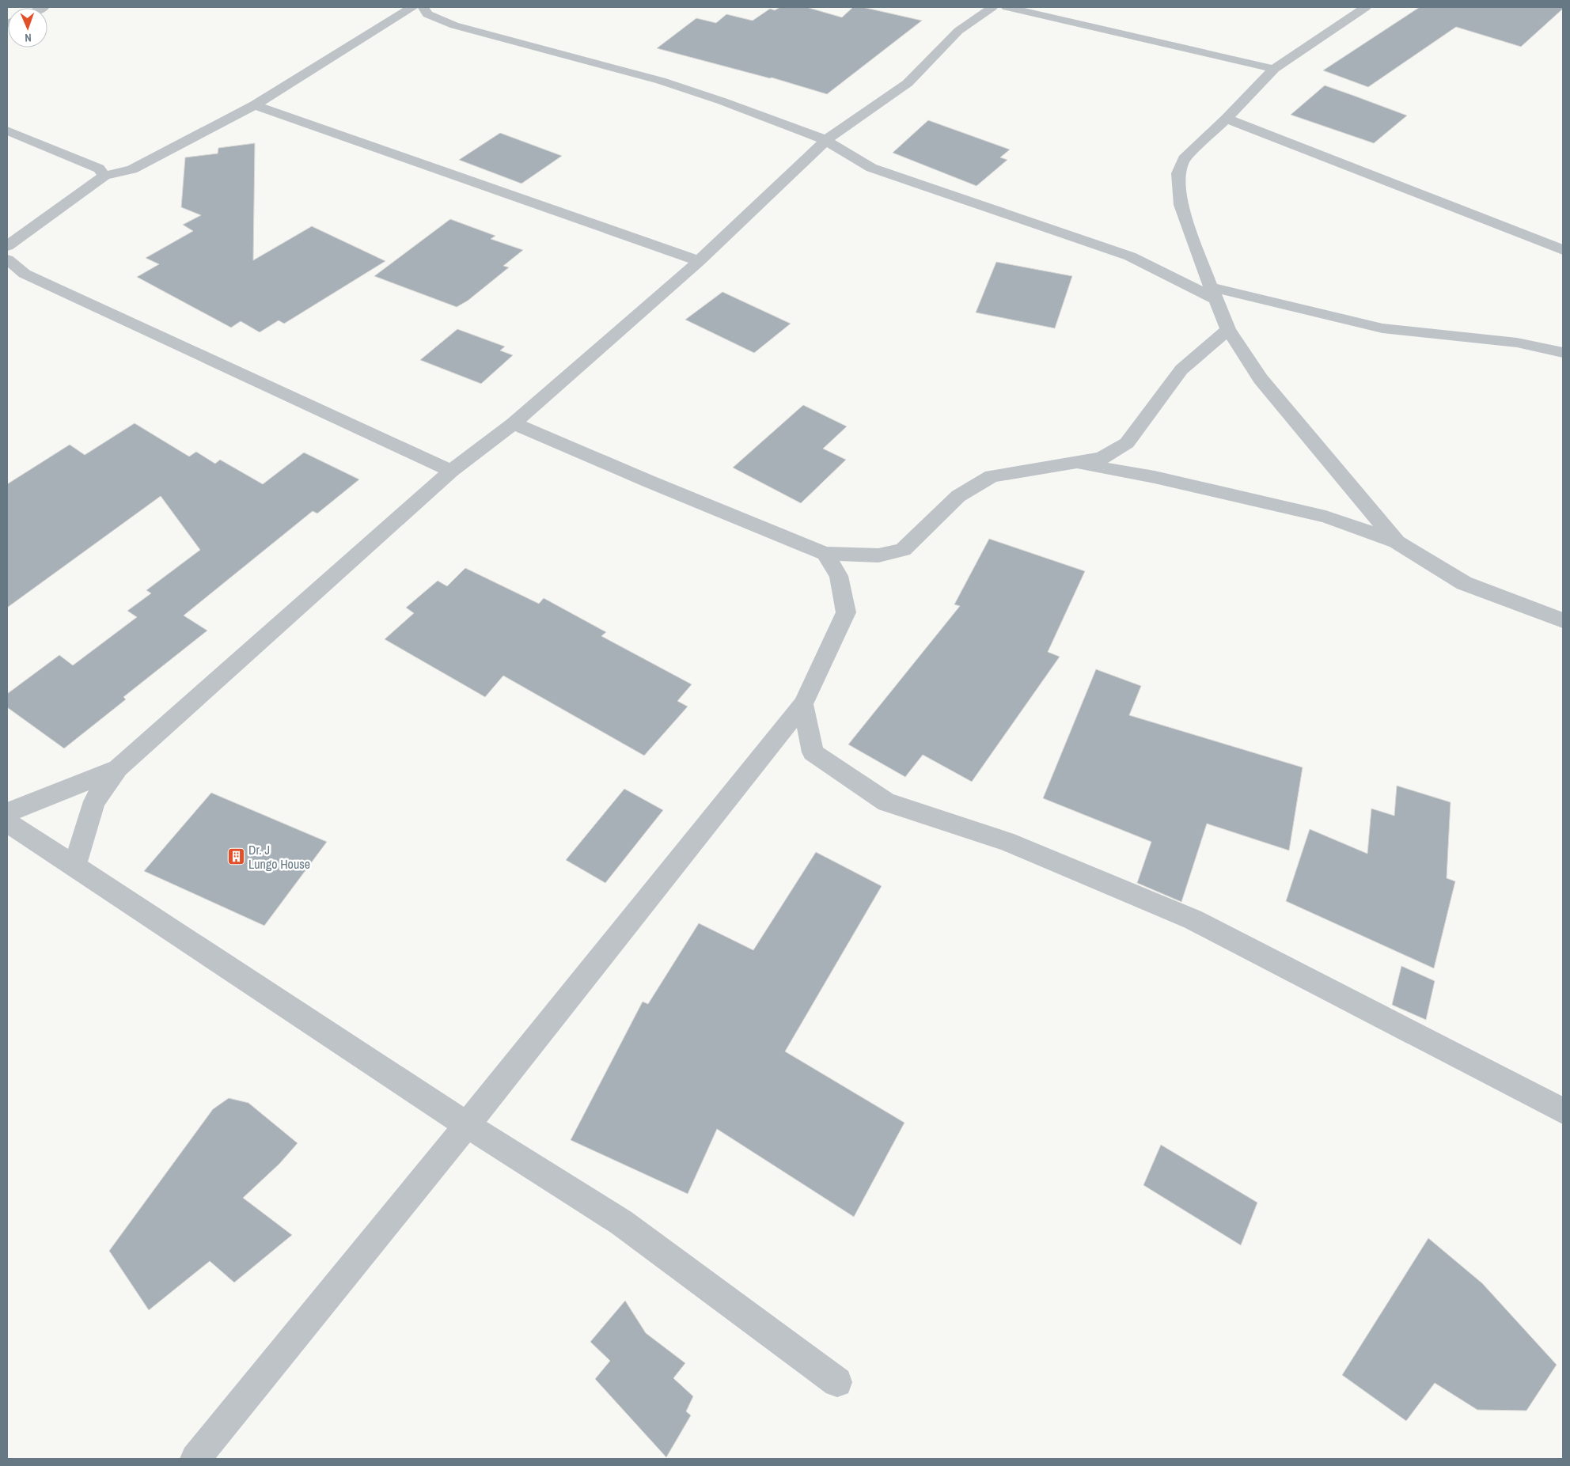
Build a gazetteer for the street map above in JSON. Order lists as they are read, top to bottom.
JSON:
{
  "places": {
    "building": ["Dr. J Lungo House"]
  },
  "north": "bottom"
}
